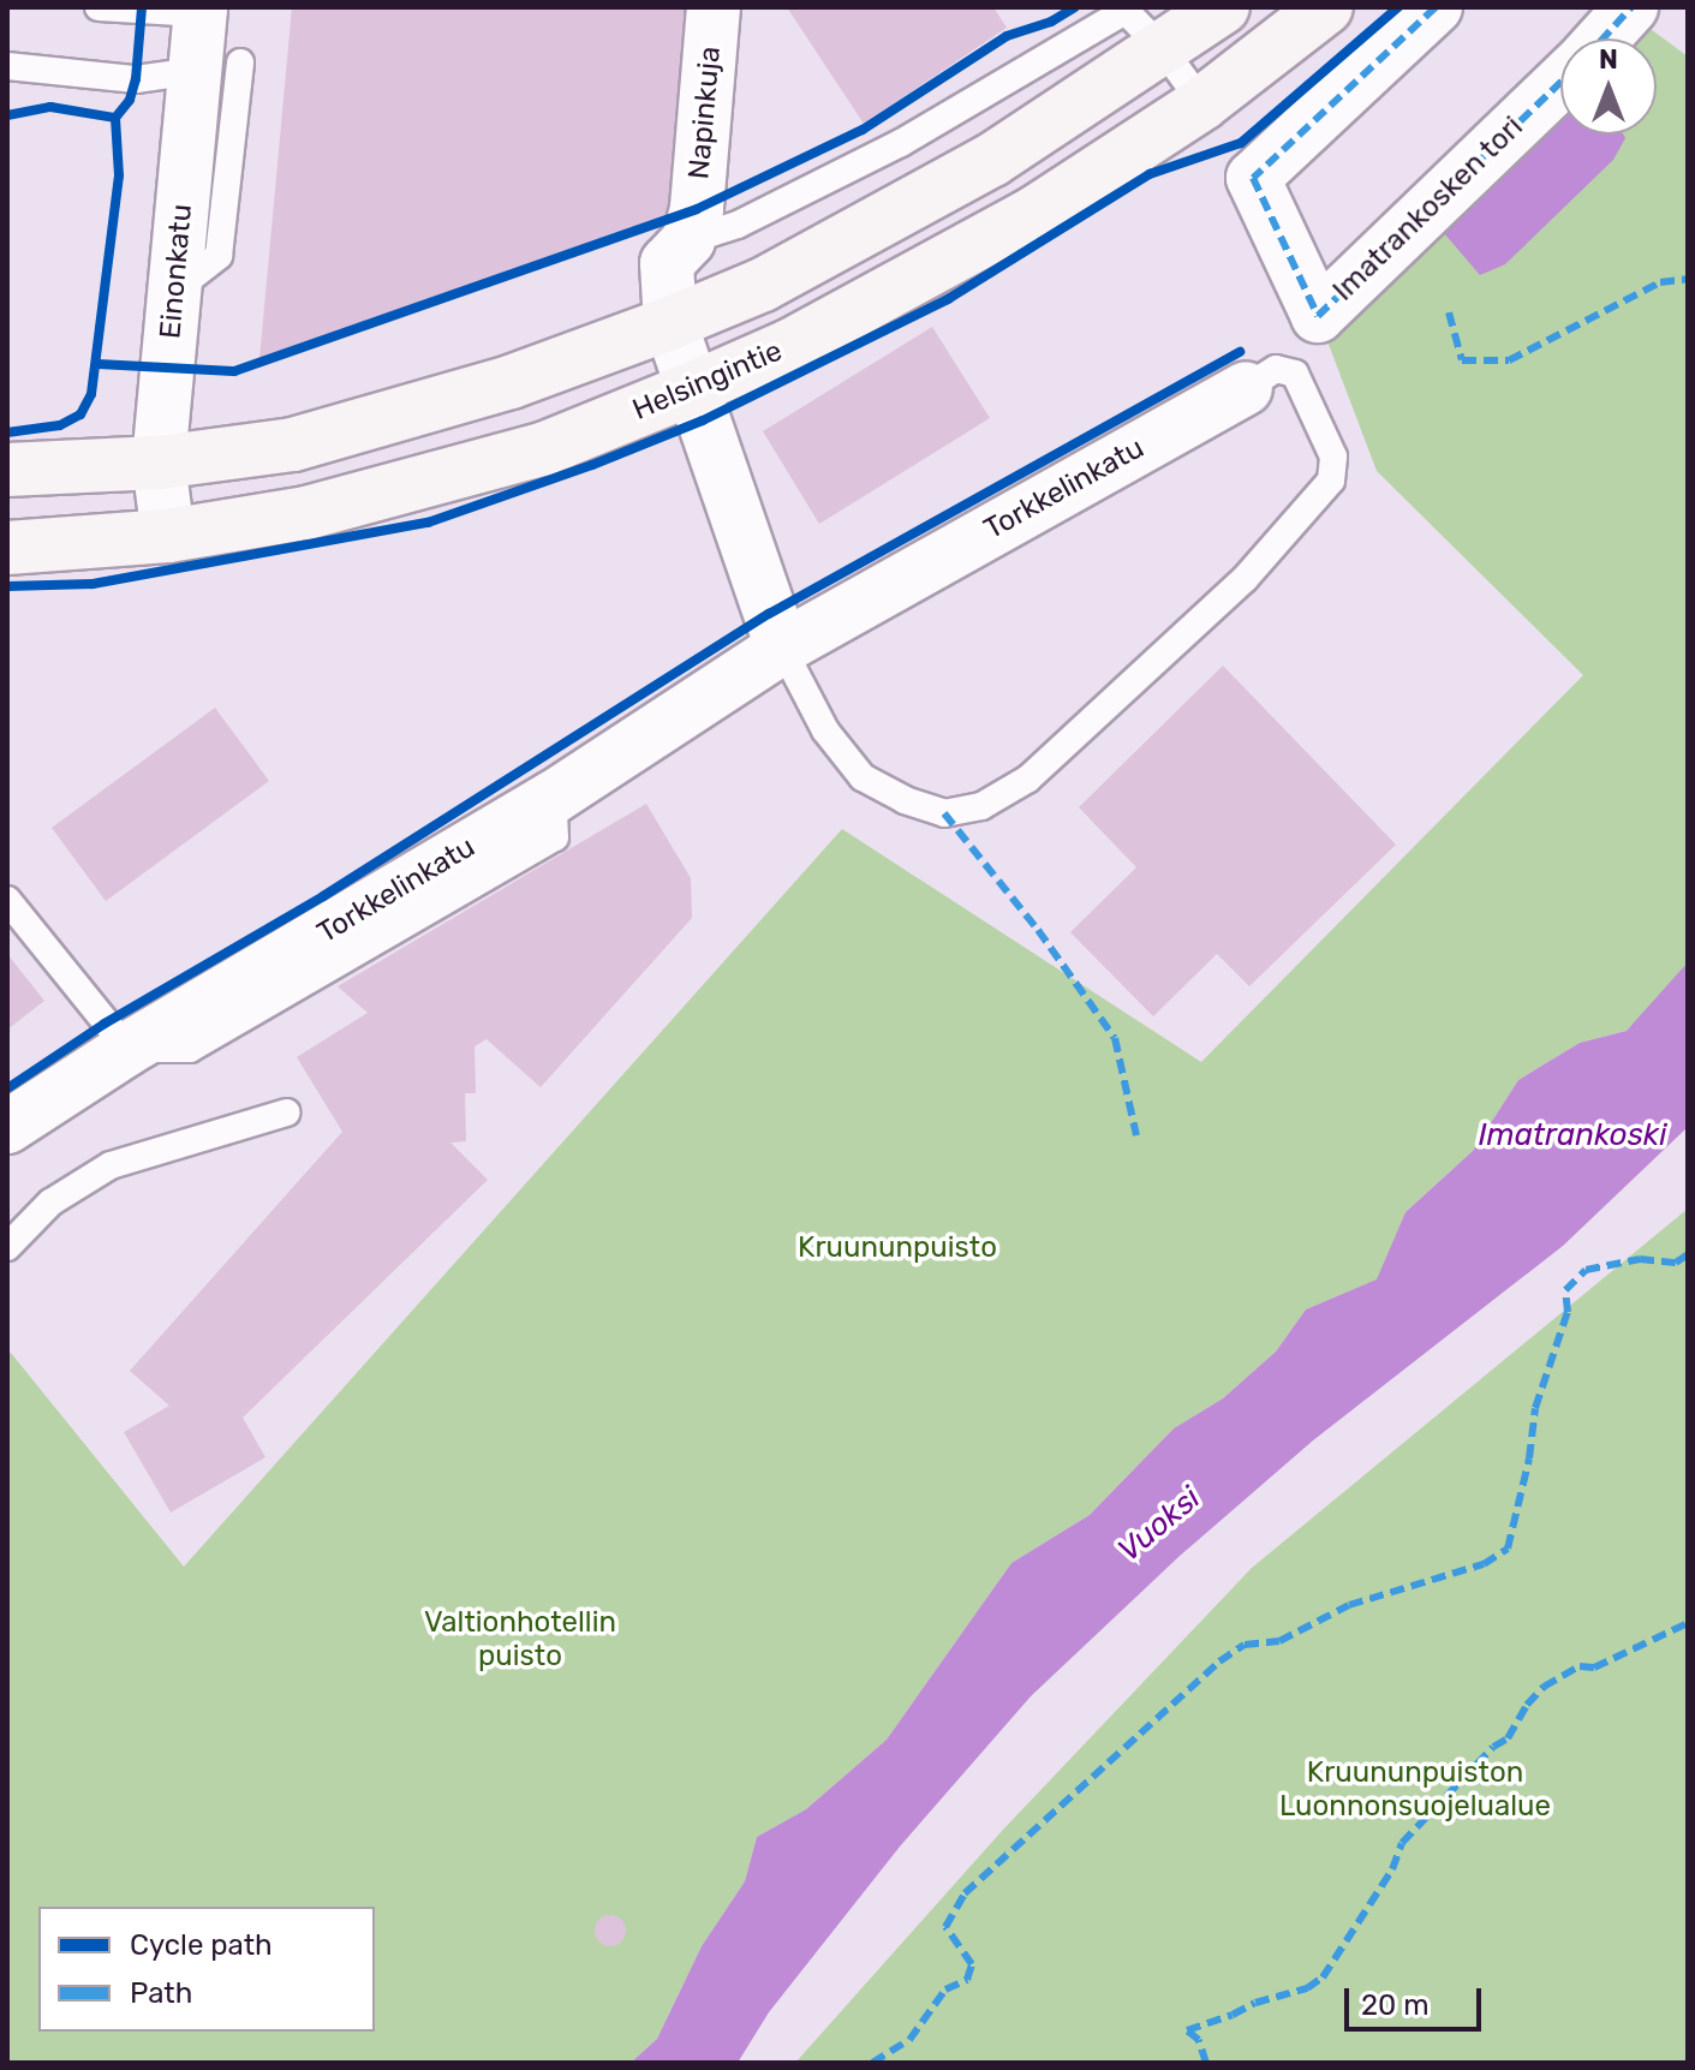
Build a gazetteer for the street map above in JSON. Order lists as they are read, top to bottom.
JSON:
{
  "streets": {
    "main road": ["Helsingintie"],
    "street": [
      "Napinkuja",
      "Imatrankosken tori",
      "Einonkatu",
      "Torkkelinkatu"
    ]
  },
  "crossings": [
    ["Einonkatu", "Helsingintie"]
  ],
  "water": ["Imatrankoski", "Vuoksi"],
  "parks": ["Kruununpuisto", "Valtionhotellin puisto", "Kruununpuiston Luonnonsuojelualue"],
  "legend": ["Cycle path", "Path"],
  "scale_bar": "20 m",
  "north": "top"
}
